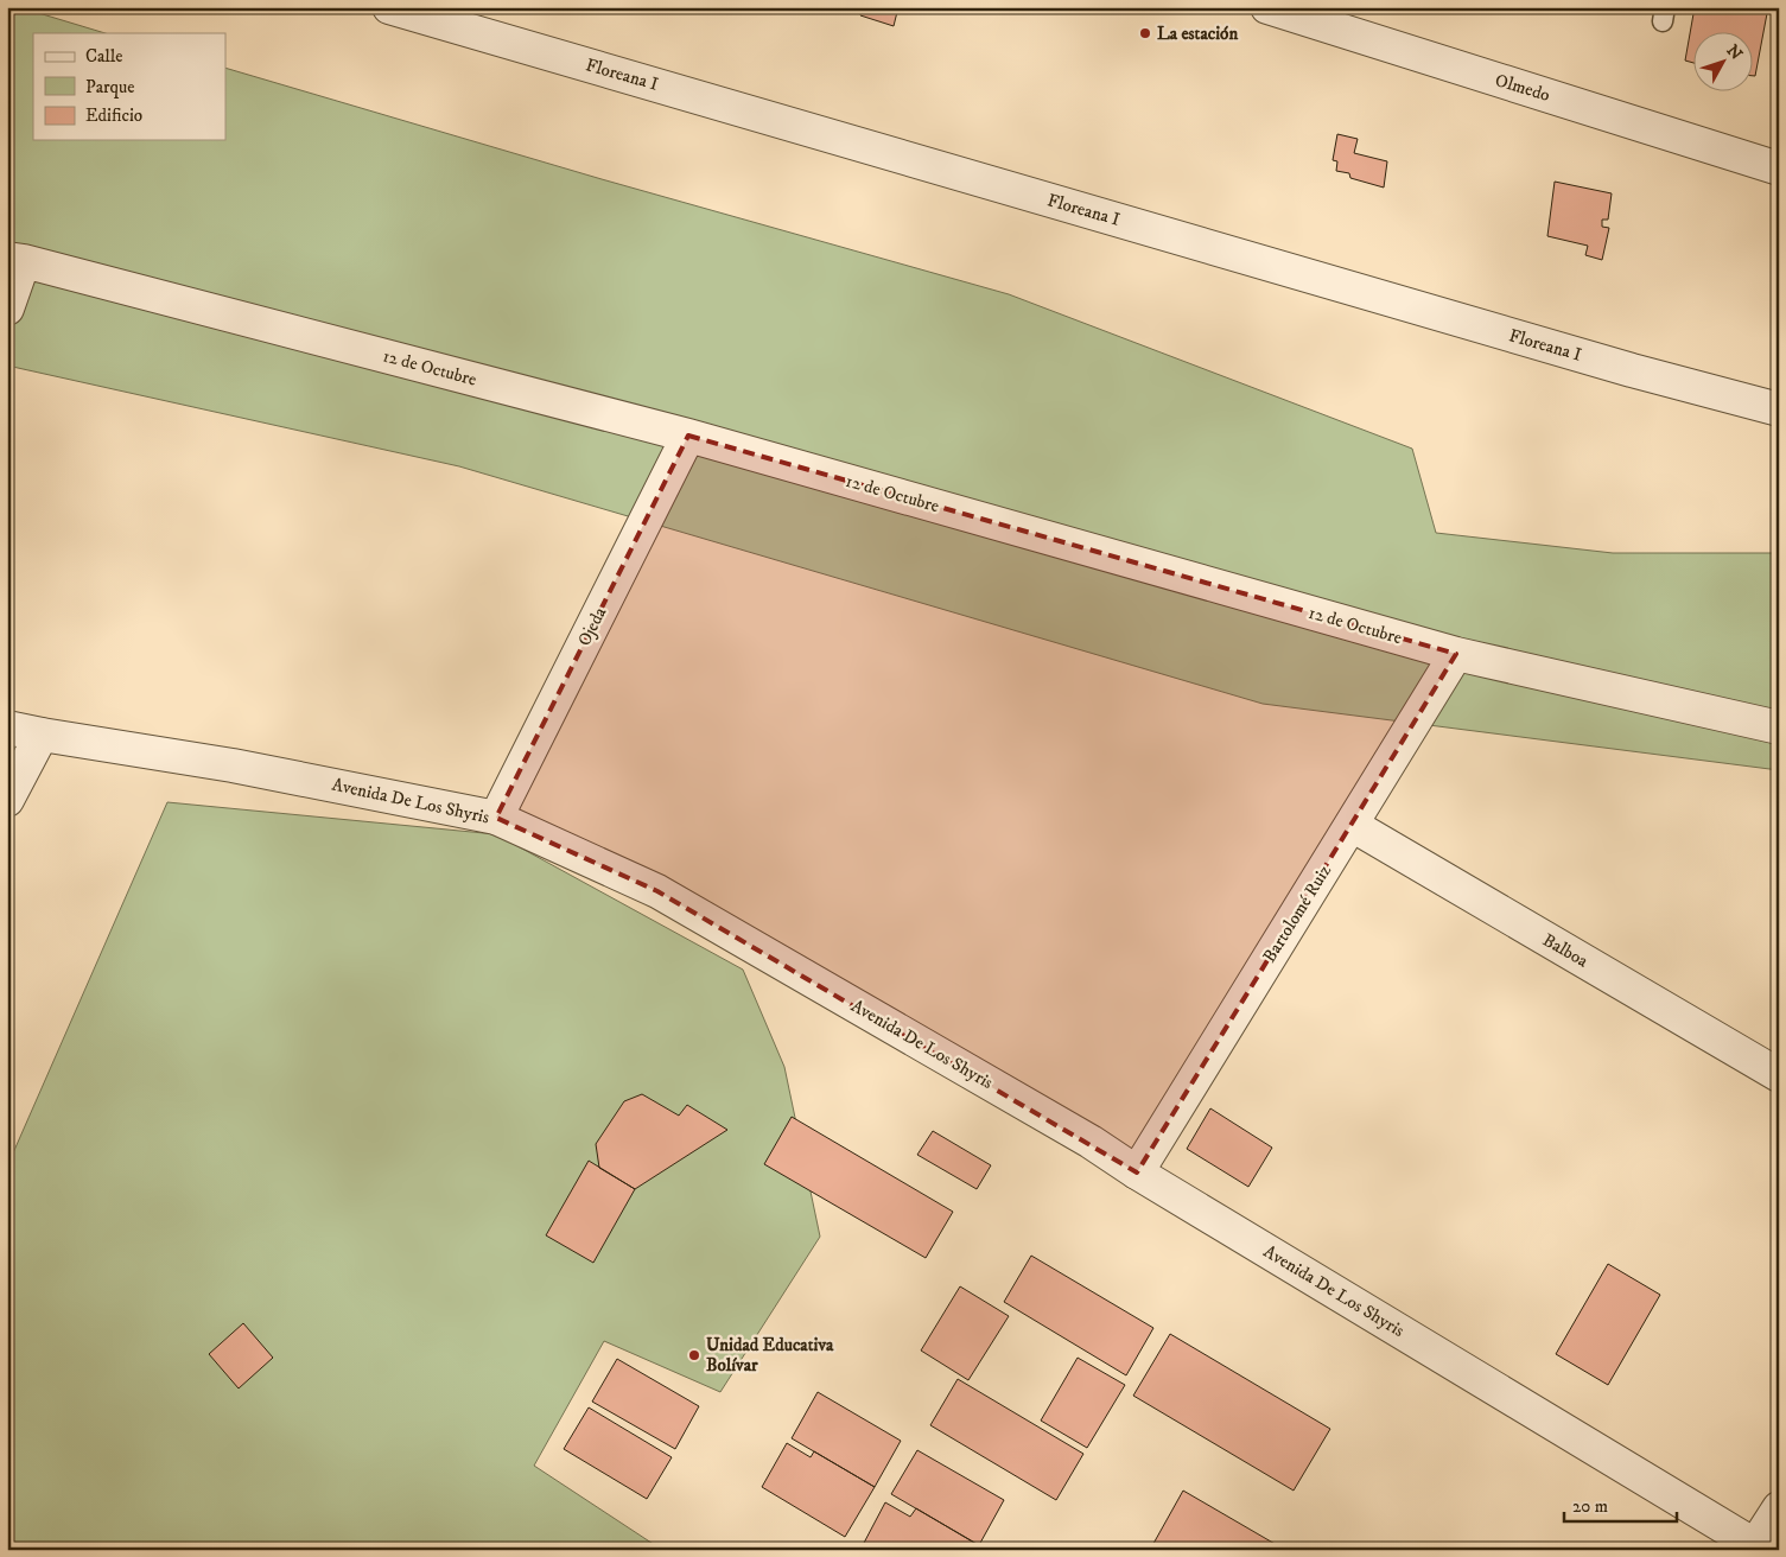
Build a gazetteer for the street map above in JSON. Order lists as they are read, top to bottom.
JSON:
{
  "streets": {
    "street": [
      "Floreana I",
      "Olmedo",
      "12 de Octubre",
      "Ojeda",
      "Avenida De Los Shyris",
      "Bartolomé Ruiz",
      "Balboa"
    ]
  },
  "crossings": [
    ["12 de Octubre", "Ojeda"],
    ["12 de Octubre", "Bartolomé Ruiz"],
    ["Ojeda", "Avenida De Los Shyris"],
    ["Avenida De Los Shyris", "Bartolomé Ruiz"],
    ["Bartolomé Ruiz", "Balboa"]
  ],
  "places": ["La estación", "Unidad Educativa Bolívar"],
  "legend": ["Calle", "Parque", "Edificio"],
  "scale_bar": "20 m",
  "north": "top right"
}
